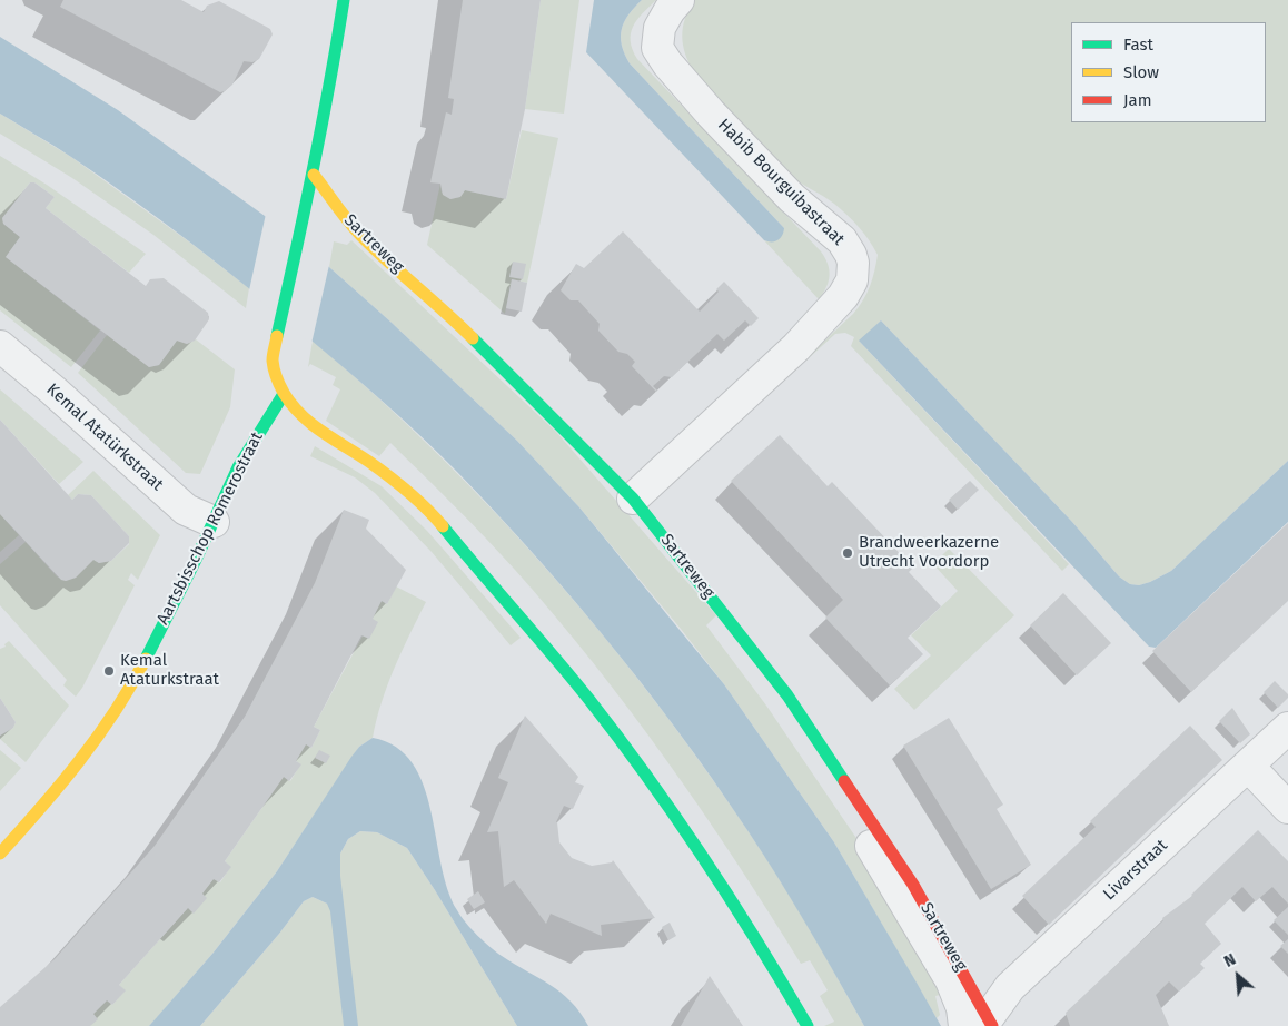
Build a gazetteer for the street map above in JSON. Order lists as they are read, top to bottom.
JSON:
{
  "streets": {
    "street": [
      "Habib Bourguibastraat",
      "Sartreweg",
      "Kemal Atatürkstraat",
      "Aartsbisschop Romerostraat",
      "Livarstraat"
    ]
  },
  "crossings": [
    ["Habib Bourguibastraat", "Sartreweg"],
    ["Kemal Atatürkstraat", "Aartsbisschop Romerostraat"]
  ],
  "places": ["Brandweerkazerne Utrecht Voordorp", "Kemal Ataturkstraat"],
  "legend": ["Fast", "Slow", "Jam"],
  "north": "top left"
}
